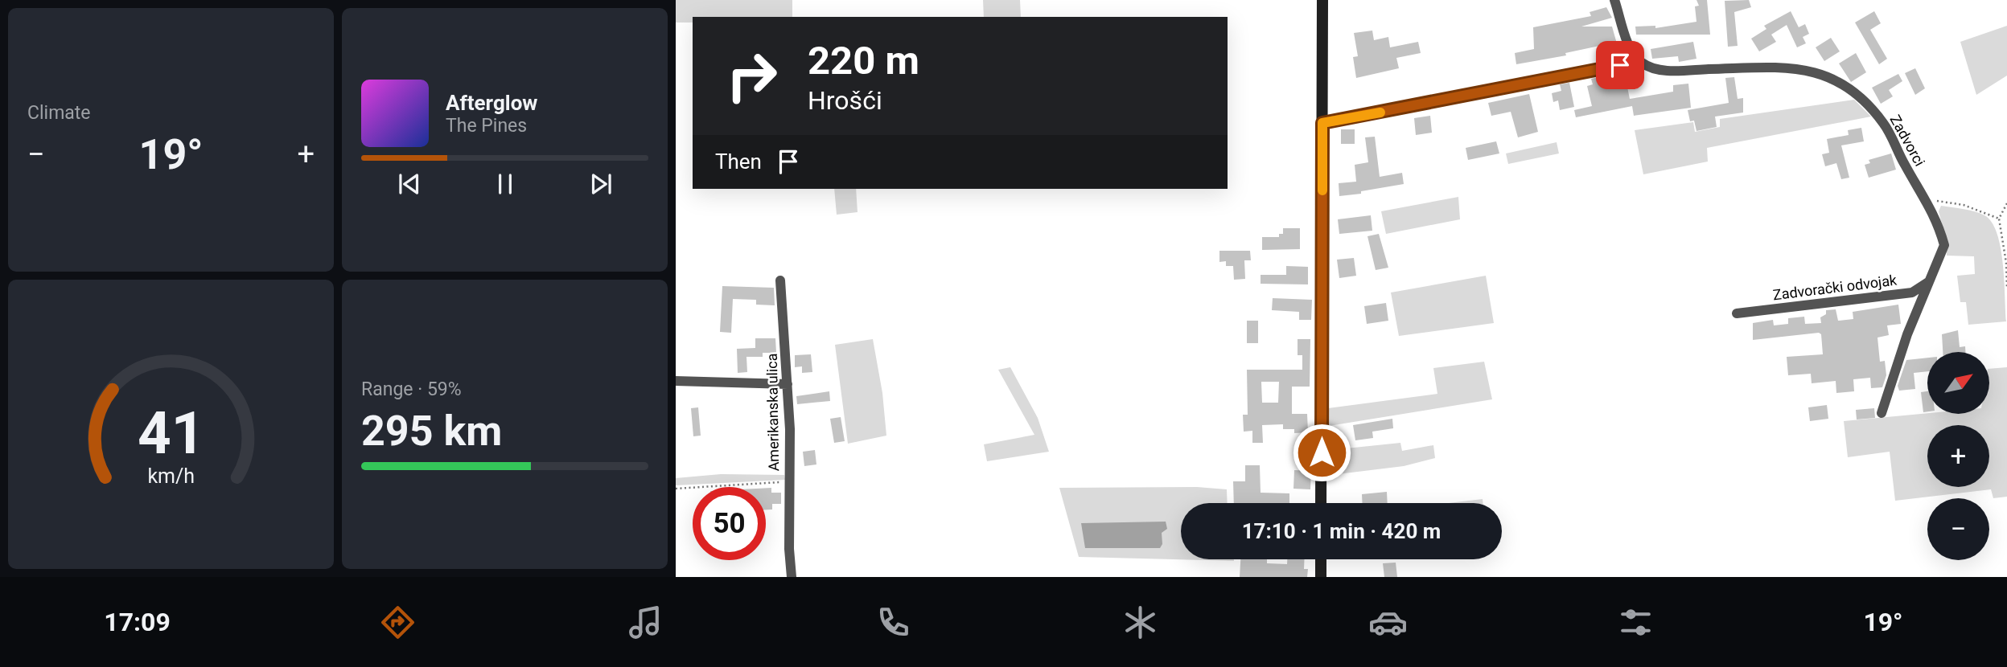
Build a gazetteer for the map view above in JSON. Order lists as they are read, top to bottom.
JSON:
{
  "streets": {
    "street": ["Zadvorci", "Zadvorački odvojak", "Amerikanska ulica"]
  },
  "crossings": [
    ["Zadvorci", "Zadvorački odvojak"]
  ],
  "north": "top right",
  "page": {
    "tile": [
      "Climate",
      ["Range · 59%", "295 km"]
    ],
    "turn": ["220 m", "Hrošći"],
    "song": ["Afterglow", "The Pines"],
    "heat": ["−", "19°", "+"],
    "then": "Then",
    "map_buttons": ["+", "−"],
    "limit": "50",
    "trip": "17:10 · 1 min · 420 m",
    "tabs": ["17:09", "19°"],
    "gauge": ["41", "km/h"]
  }
}
